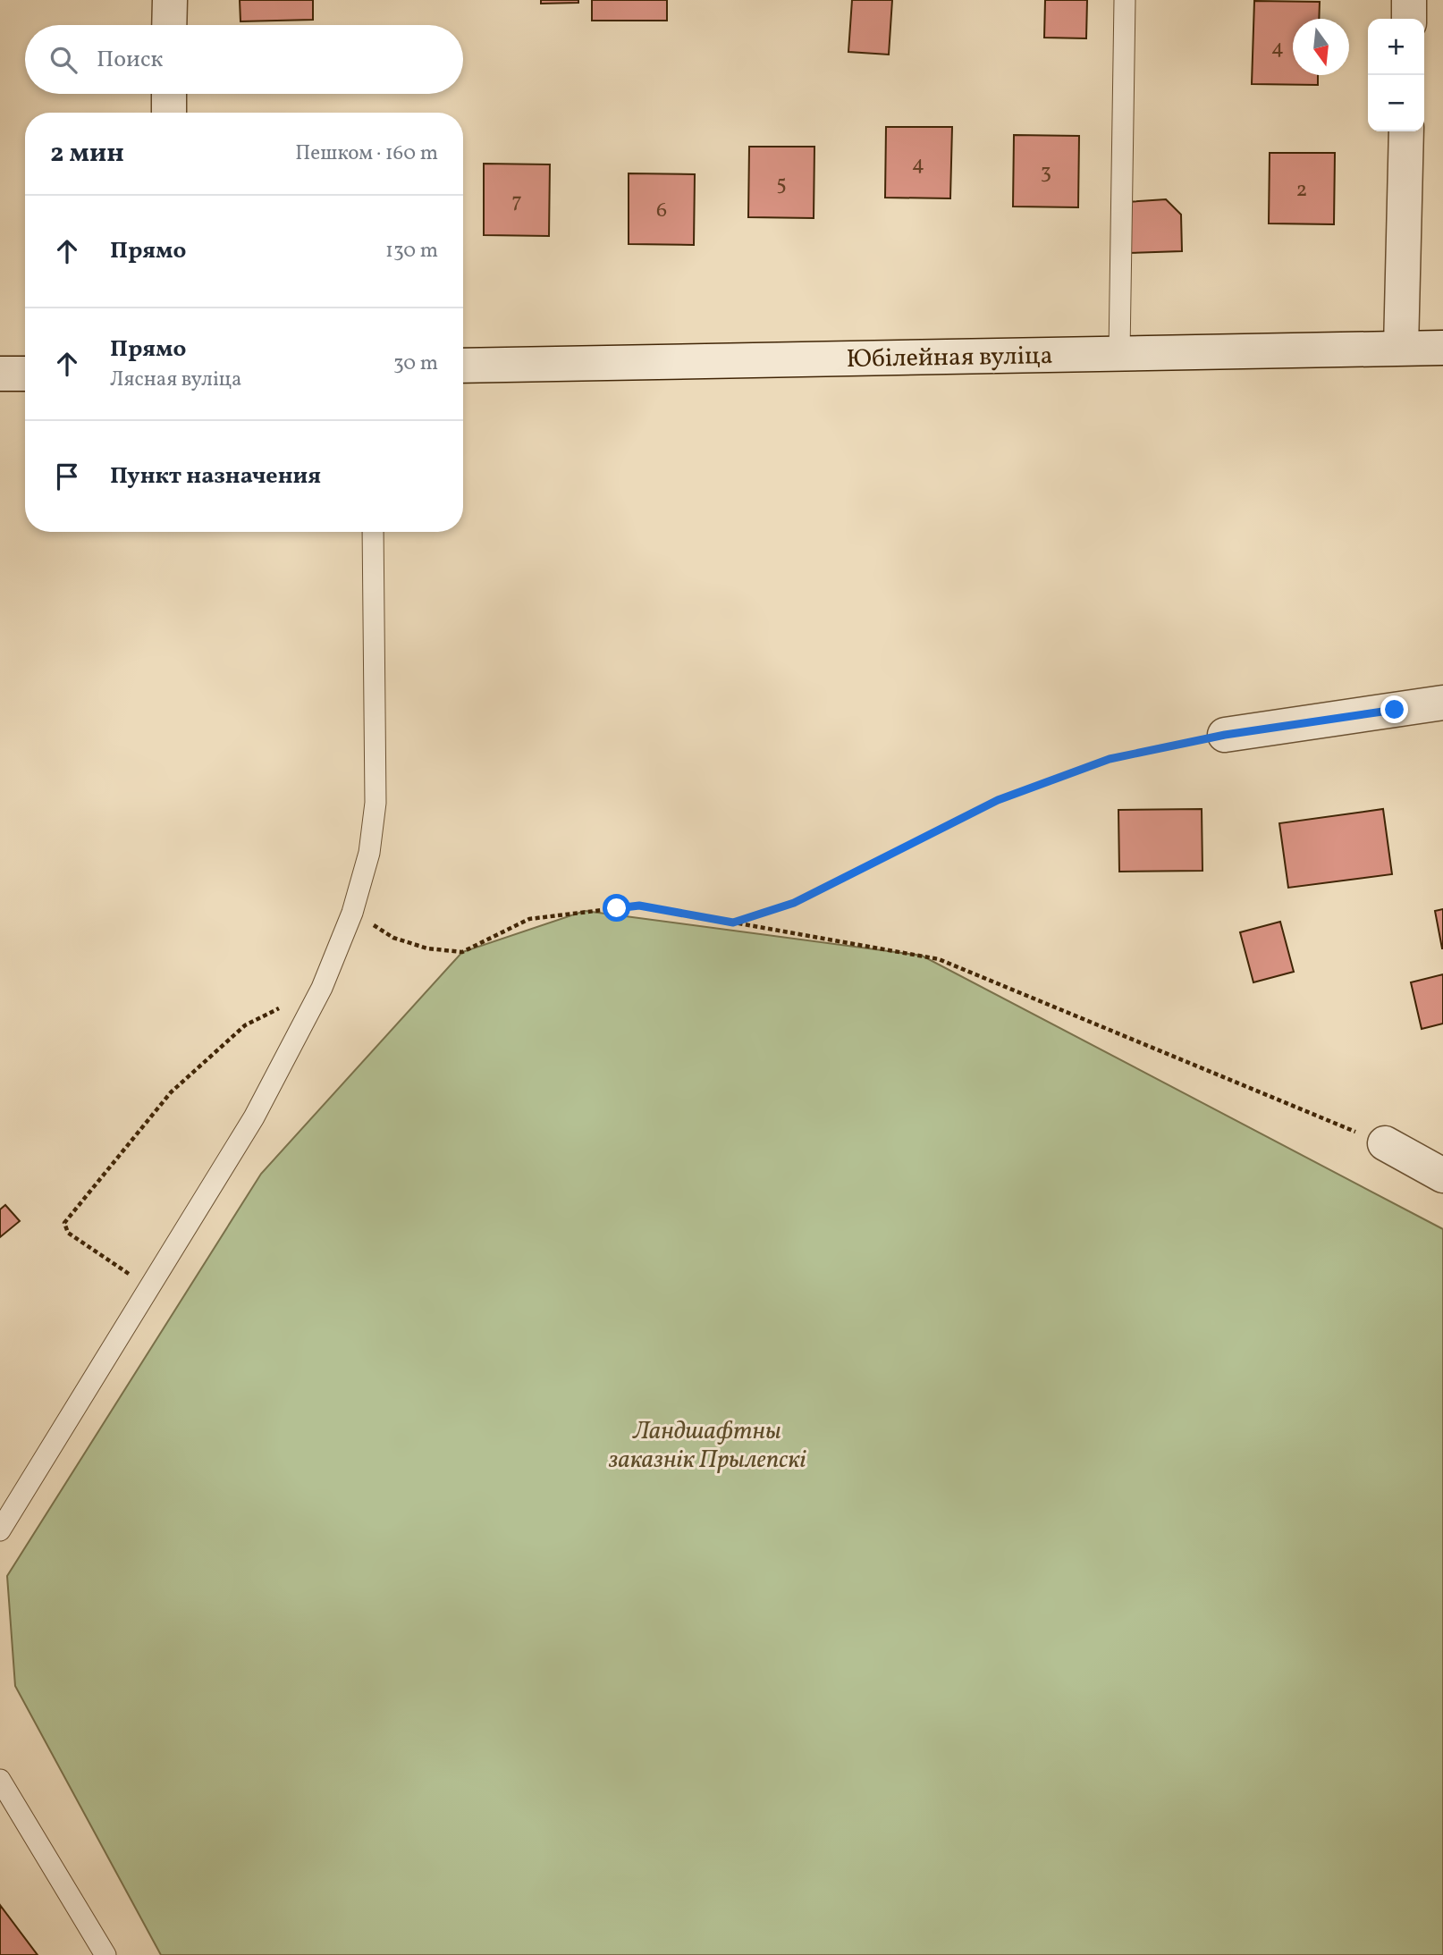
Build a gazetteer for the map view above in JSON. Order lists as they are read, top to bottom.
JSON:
{
  "streets": {
    "main road": ["Юбілейная вуліца"]
  },
  "parks": ["Ландшафтны заказнік Прылепскі"],
  "house_numbers": [
    "4",
    "4",
    "3",
    "5",
    "2",
    "7",
    "6"
  ],
  "north": "bottom",
  "page": {
    "map_buttons": ["+", "−"],
    "search": "Поиск",
    "heading": ["2 мин", "Пешком · 160 m"],
    "list": [
      ["Прямо", "130 m"],
      ["Прямо", "Лясная вуліца", "30 m"],
      "Пункт назначения"
    ]
  }
}
